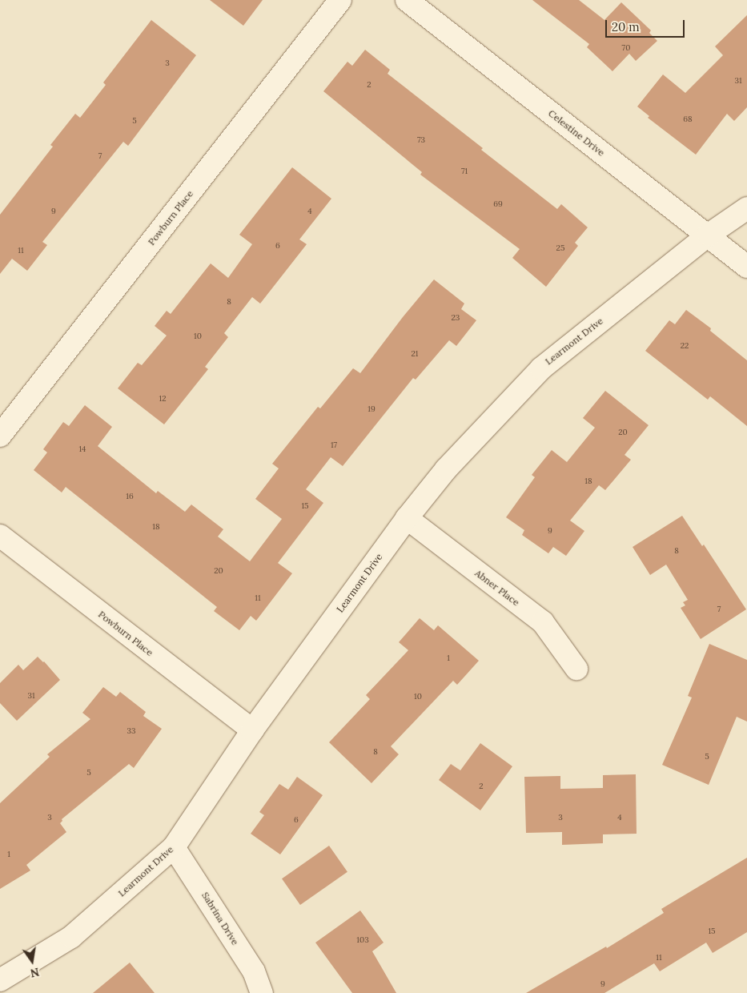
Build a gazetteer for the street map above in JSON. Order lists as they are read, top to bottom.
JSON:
{
  "streets": {
    "street": [
      "Celestine Drive",
      "Powburn Place",
      "Learmont Drive",
      "Abner Place",
      "Sabrina Drive"
    ]
  },
  "crossings": [
    ["Celestine Drive", "Learmont Drive"],
    ["Powburn Place", "Learmont Drive"],
    ["Learmont Drive", "Abner Place"],
    ["Learmont Drive", "Sabrina Drive"]
  ],
  "house_numbers": [
    "70",
    "3",
    "31",
    "2",
    "68",
    "5",
    "73",
    "7",
    "71",
    "69",
    "9",
    "4",
    "6",
    "25",
    "11",
    "8",
    "23",
    "10",
    "22",
    "21",
    "12",
    "19",
    "20",
    "17",
    "14",
    "18",
    "16",
    "15",
    "18",
    "9",
    "8",
    "20",
    "11",
    "7",
    "1",
    "31",
    "10",
    "33",
    "8",
    "5",
    "5",
    "2",
    "3",
    "3",
    "4",
    "6",
    "1",
    "15",
    "103",
    "11",
    "9"
  ],
  "scale_bar": "20 m",
  "north": "bottom"
}
